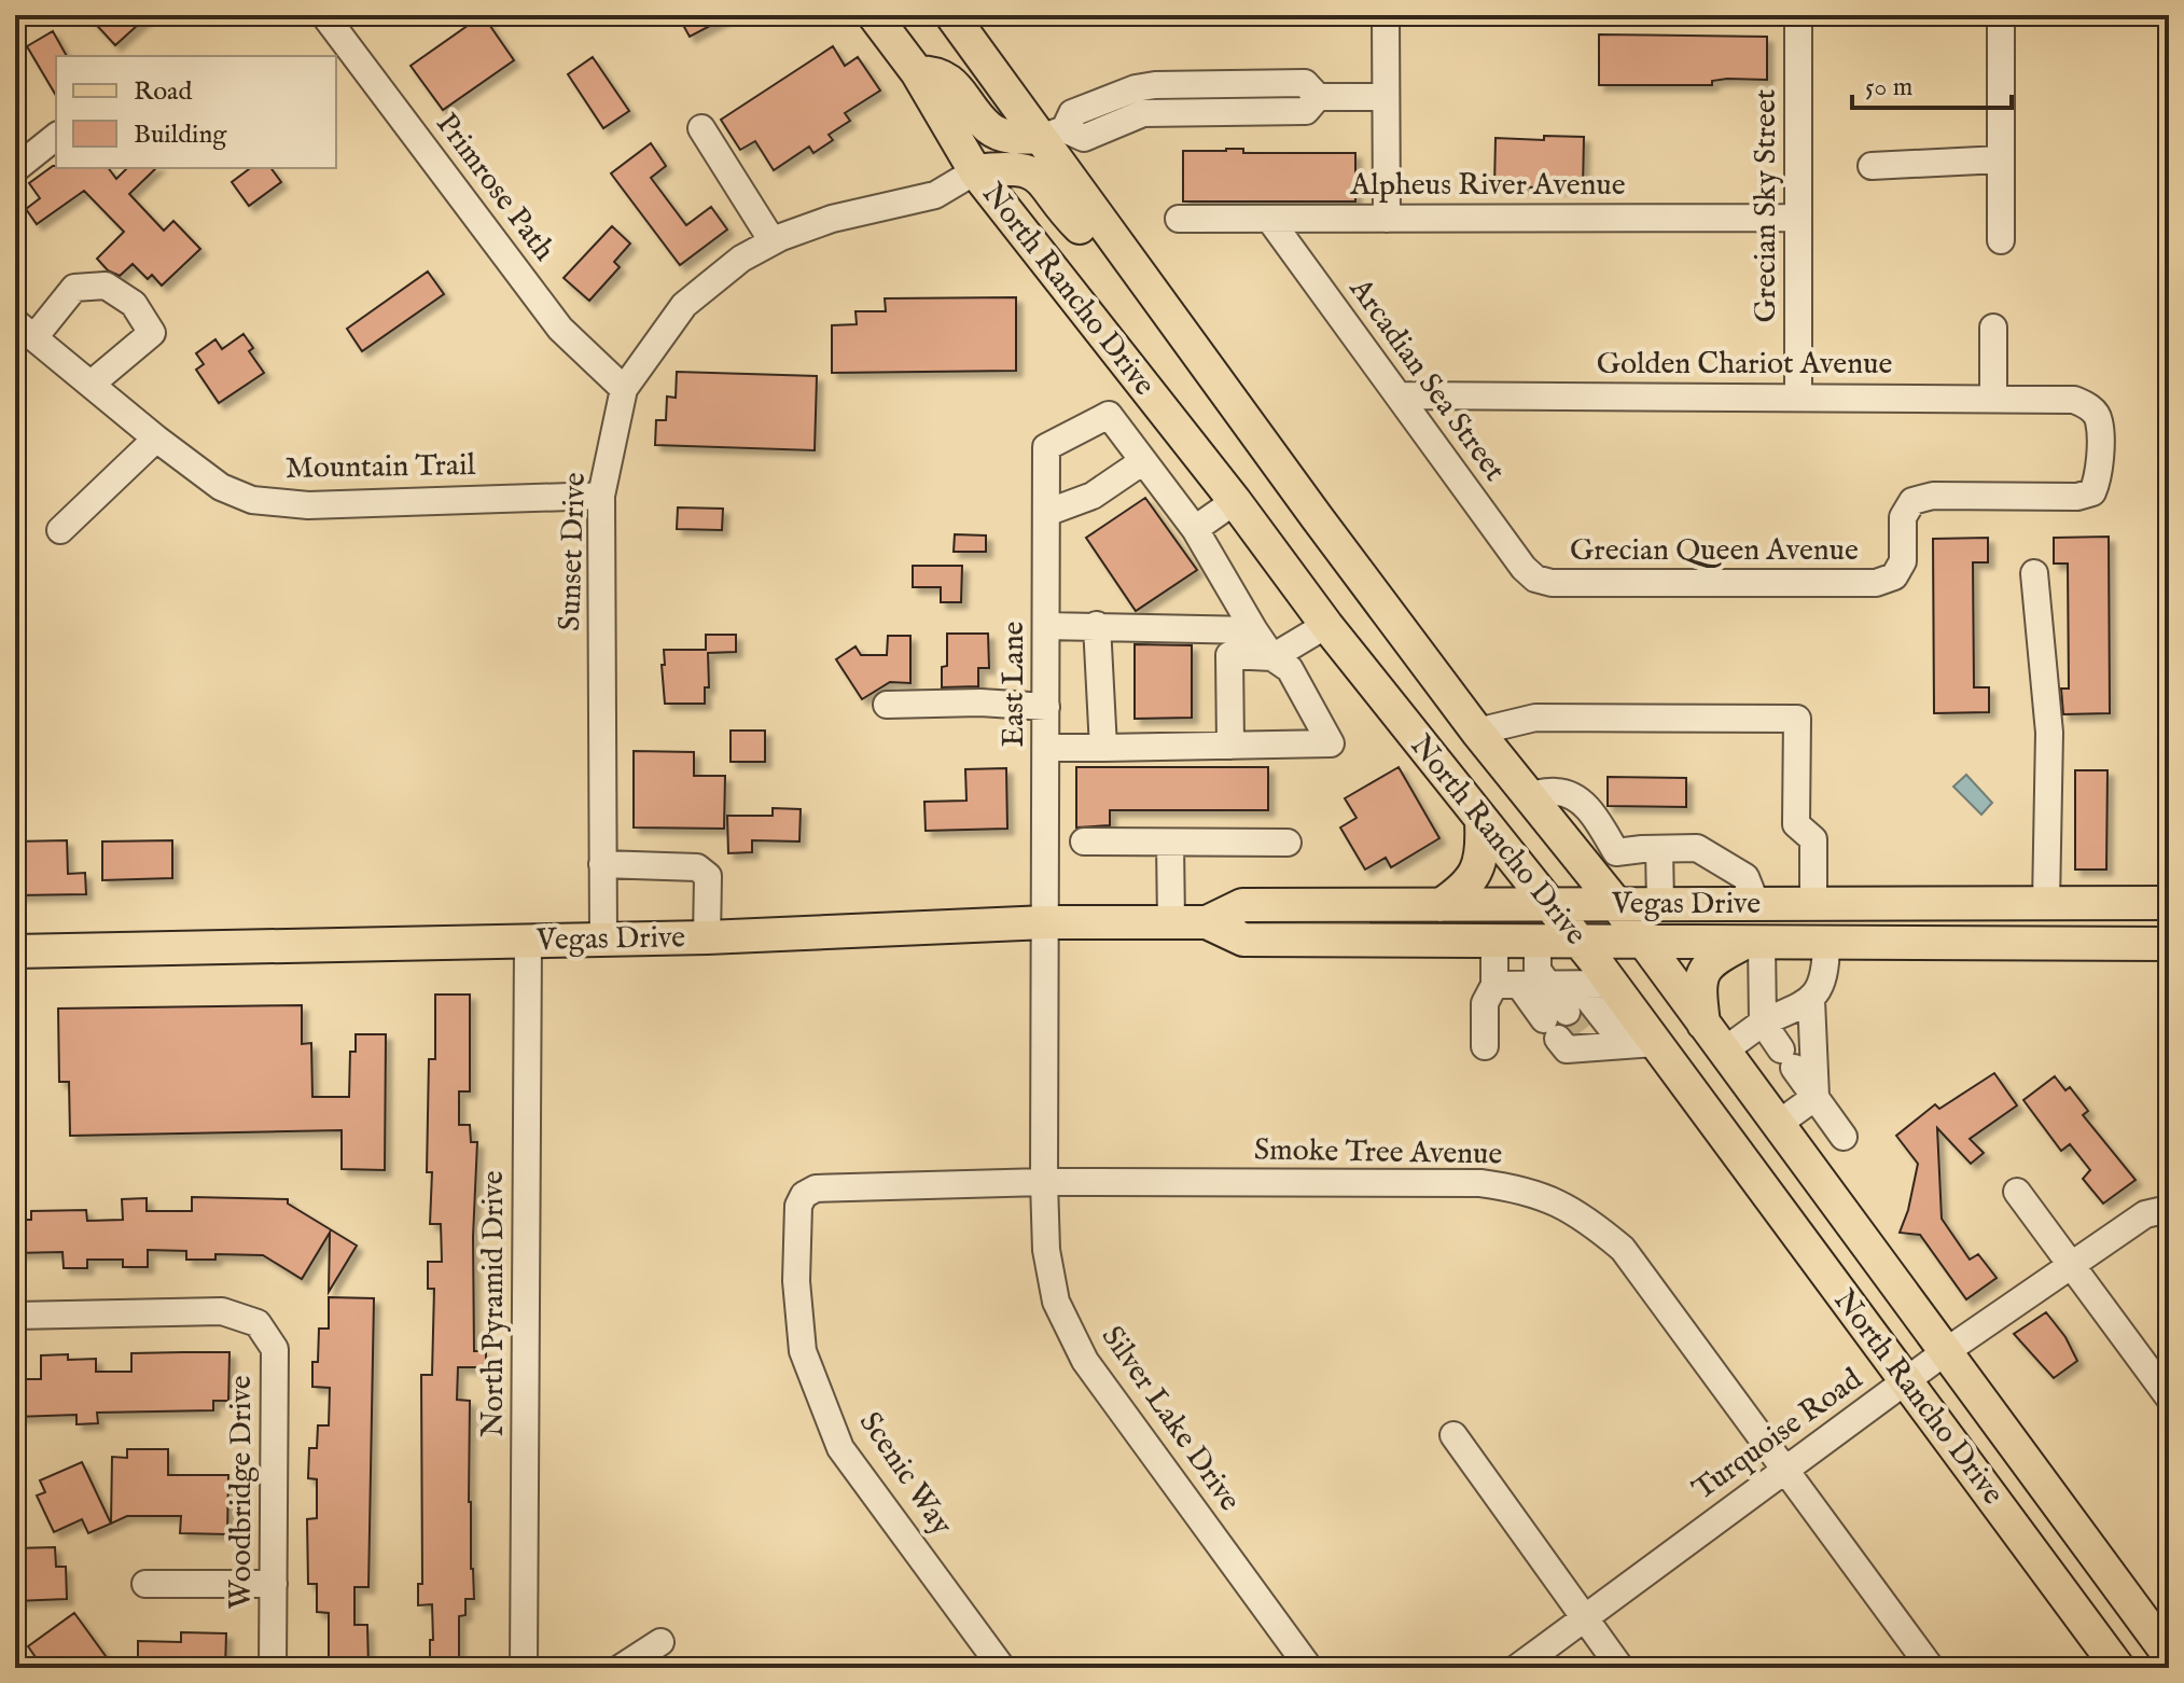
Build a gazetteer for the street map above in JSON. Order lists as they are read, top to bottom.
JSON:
{
  "streets": {
    "main road": ["North Rancho Drive", "Vegas Drive"],
    "street": [
      "Alpheus River Avenue",
      "Primrose Path",
      "Grecian Sky Street",
      "Golden Chariot Avenue",
      "Arcadian Sea Street",
      "Mountain Trail",
      "Grecian Queen Avenue",
      "Sunset Drive",
      "East Lane",
      "Smoke Tree Avenue",
      "North Pyramid Drive",
      "Silver Lake Drive",
      "Turquoise Road",
      "Scenic Way",
      "Woodbridge Drive"
    ]
  },
  "crossings": [
    ["Alpheus River Avenue", "Grecian Sky Street"],
    ["Alpheus River Avenue", "Arcadian Sea Street"],
    ["Primrose Path", "Sunset Drive"],
    ["Grecian Sky Street", "Golden Chariot Avenue"],
    ["North Rancho Drive", "Sunset Drive"],
    ["North Rancho Drive", "Vegas Drive"],
    ["North Rancho Drive", "Turquoise Road"],
    ["Golden Chariot Avenue", "Arcadian Sea Street"],
    ["Golden Chariot Avenue", "Grecian Queen Avenue"],
    ["Arcadian Sea Street", "Grecian Queen Avenue"],
    ["Mountain Trail", "Sunset Drive"],
    ["Sunset Drive", "Vegas Drive"],
    ["East Lane", "Vegas Drive"],
    ["East Lane", "Silver Lake Drive"],
    ["Vegas Drive", "North Pyramid Drive"],
    ["Vegas Drive", "Silver Lake Drive"],
    ["Smoke Tree Avenue", "Silver Lake Drive"],
    ["Smoke Tree Avenue", "Turquoise Road"],
    ["Smoke Tree Avenue", "Scenic Way"]
  ],
  "legend": ["Road", "Building"],
  "scale_bar": "50 m"
}
